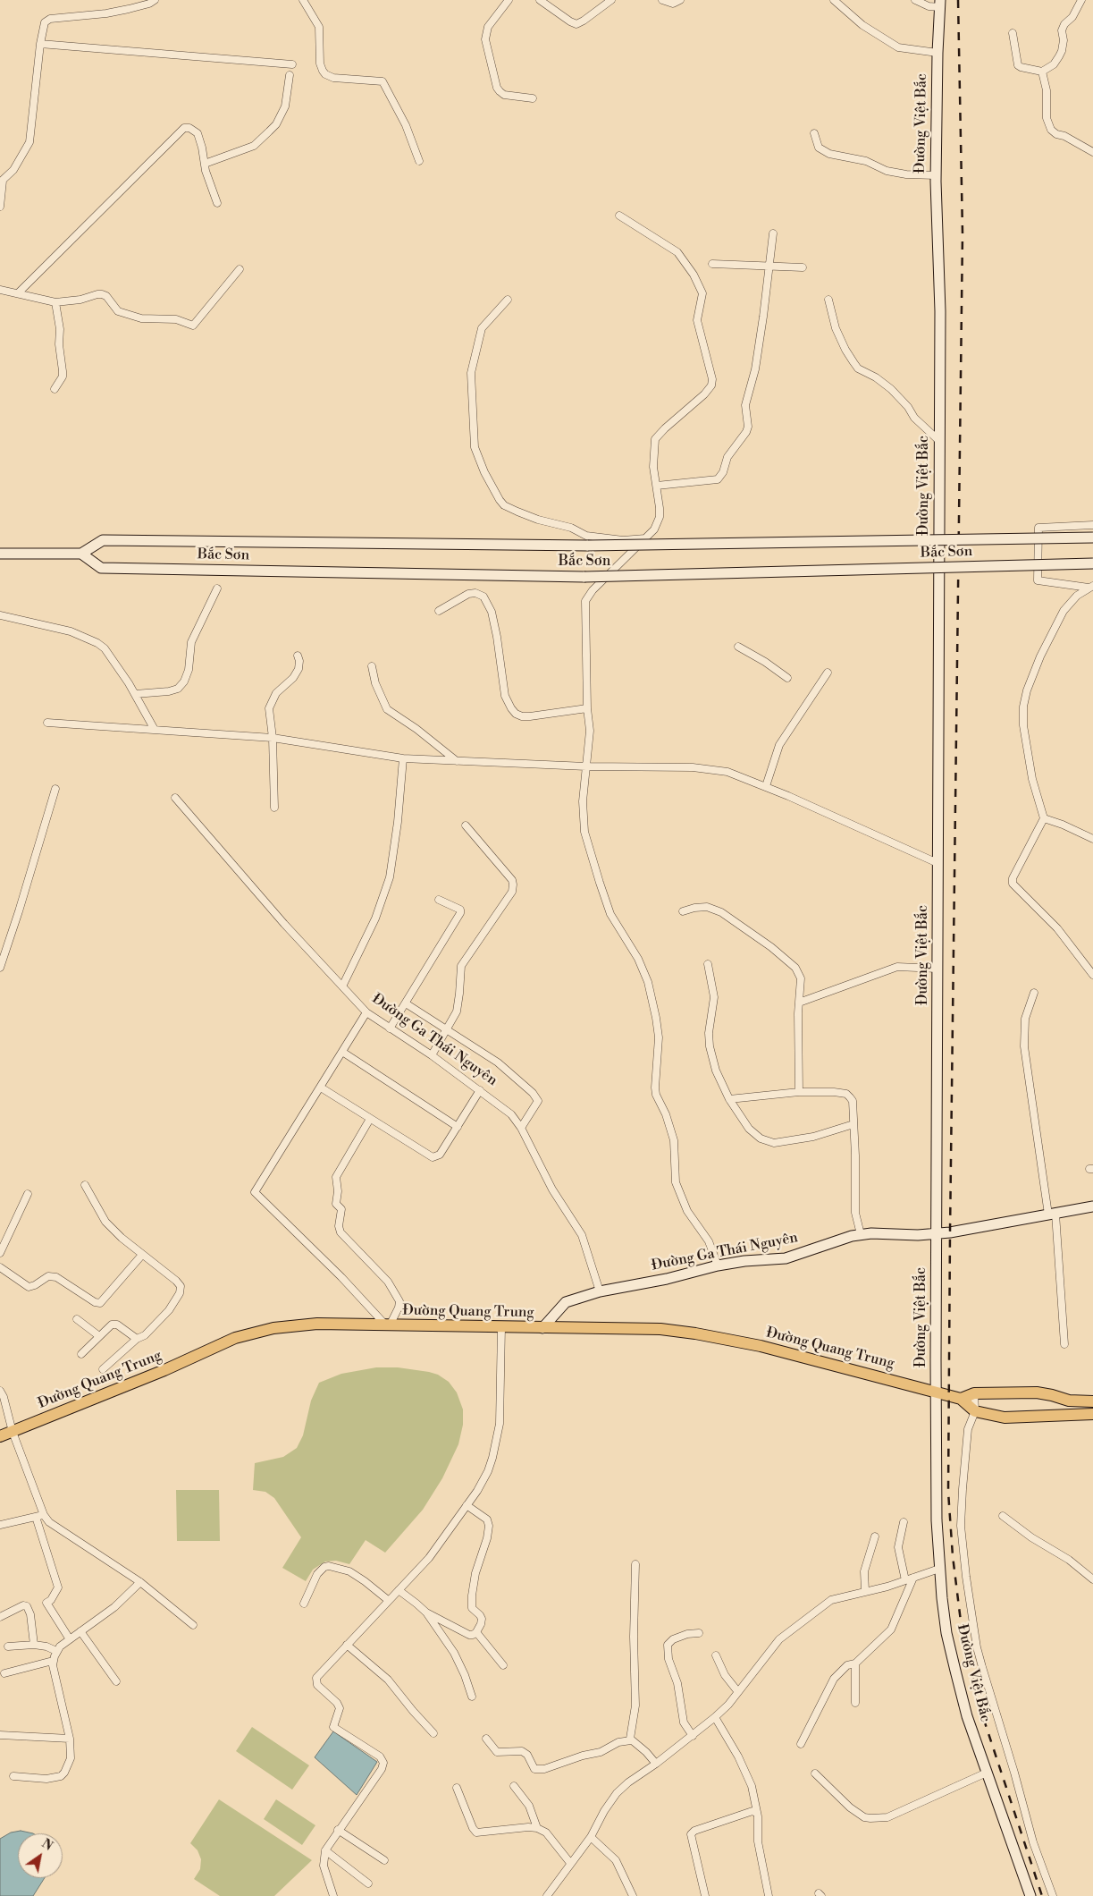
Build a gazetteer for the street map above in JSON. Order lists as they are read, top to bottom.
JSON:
{
  "streets": {
    "main road": ["Đường Quang Trung"],
    "street": ["Đường Việt Bắc", "Bắc Sơn", "Đường Ga Thái Nguyên"]
  },
  "crossings": [
    ["Đường Việt Bắc", "Đường Ga Thái Nguyên"],
    ["Đường Việt Bắc", "Đường Quang Trung"],
    ["Đường Ga Thái Nguyên", "Đường Quang Trung"]
  ],
  "north": "top right"
}
